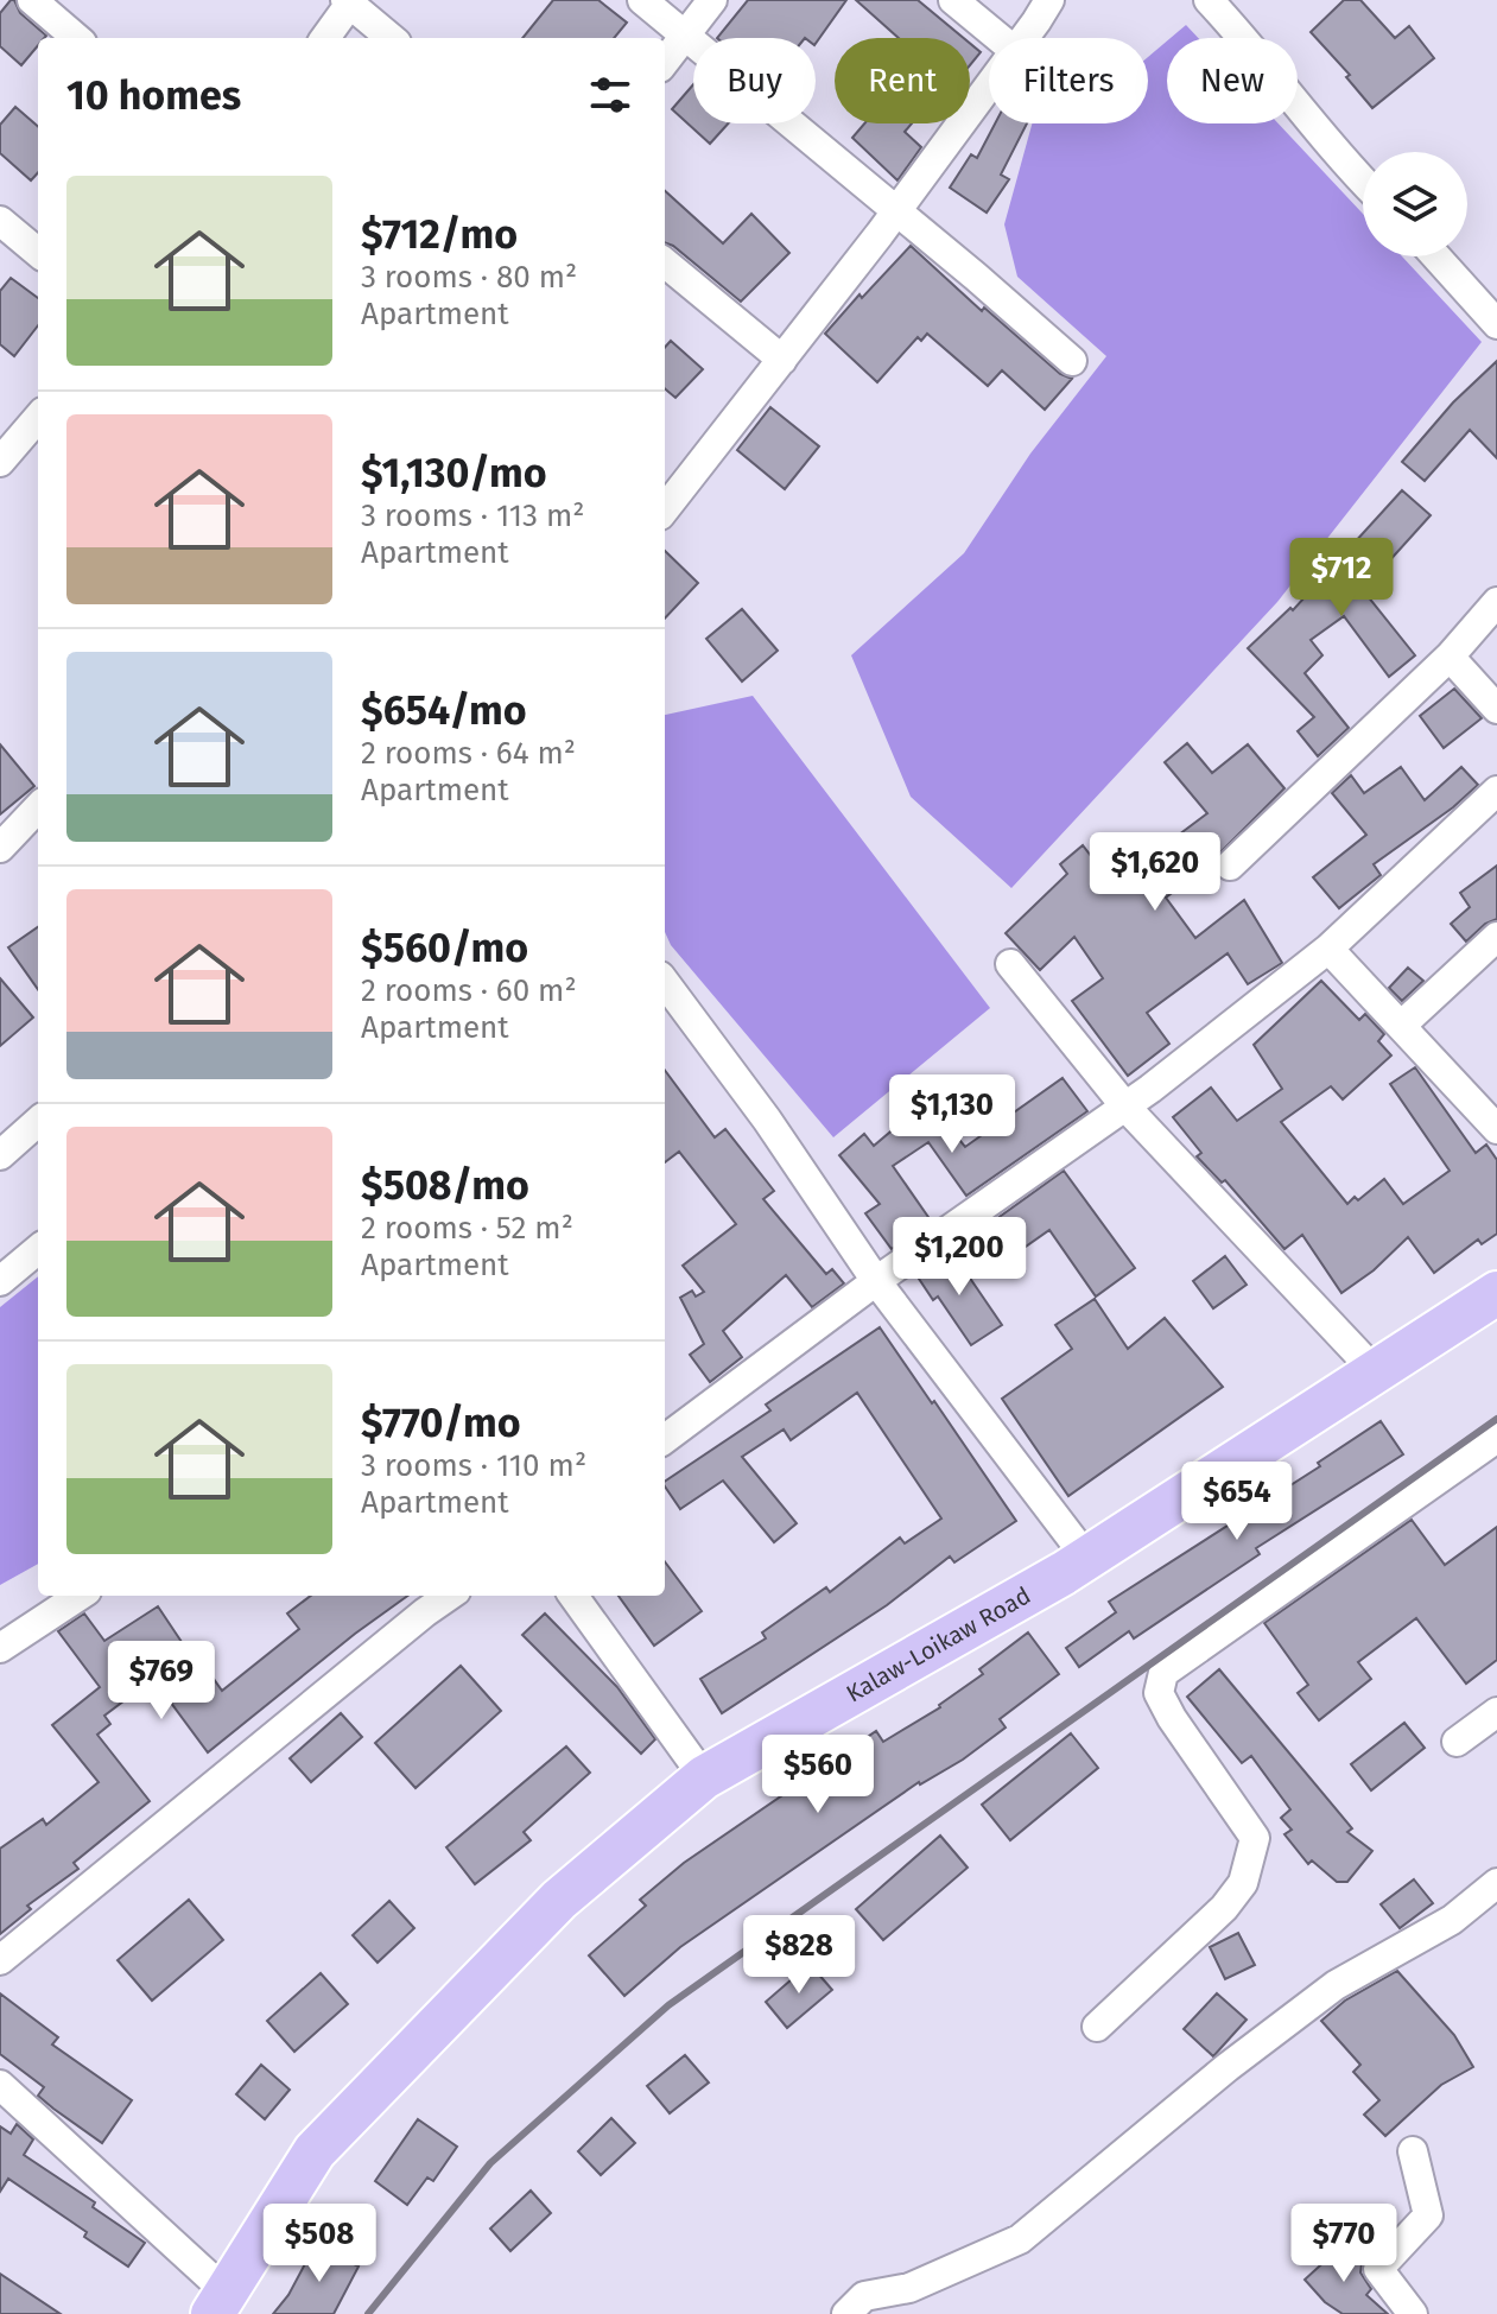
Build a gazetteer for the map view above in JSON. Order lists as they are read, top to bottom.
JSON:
{
  "streets": {
    "main road": ["Kalaw-Loikaw Road"]
  },
  "page": {
    "chip": [
      "Buy",
      "Rent",
      "Filters",
      "New"
    ],
    "heading": "10 homes",
    "list": [
      {
        "name": "$712/mo",
        "note": "3 rooms · 80 m² · Apartment"
      },
      {
        "name": "$1,130/mo",
        "note": "3 rooms · 113 m² · Apartment"
      },
      {
        "name": "$654/mo",
        "note": "2 rooms · 64 m² · Apartment"
      },
      {
        "name": "$560/mo",
        "note": "2 rooms · 60 m² · Apartment"
      },
      {
        "name": "$508/mo",
        "note": "2 rooms · 52 m² · Apartment"
      },
      {
        "name": "$770/mo",
        "note": "3 rooms · 110 m² · Apartment"
      }
    ],
    "price": [
      "$712",
      "$1,620",
      "$1,130",
      "$1,200",
      "$654",
      "$769",
      "$560",
      "$828",
      "$508",
      "$770"
    ]
  }
}
